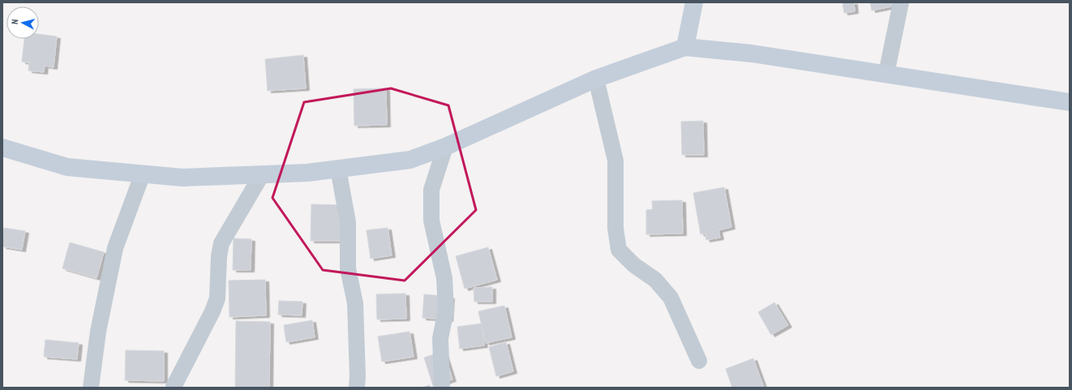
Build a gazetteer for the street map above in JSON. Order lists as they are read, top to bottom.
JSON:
{
  "north": "left"
}
